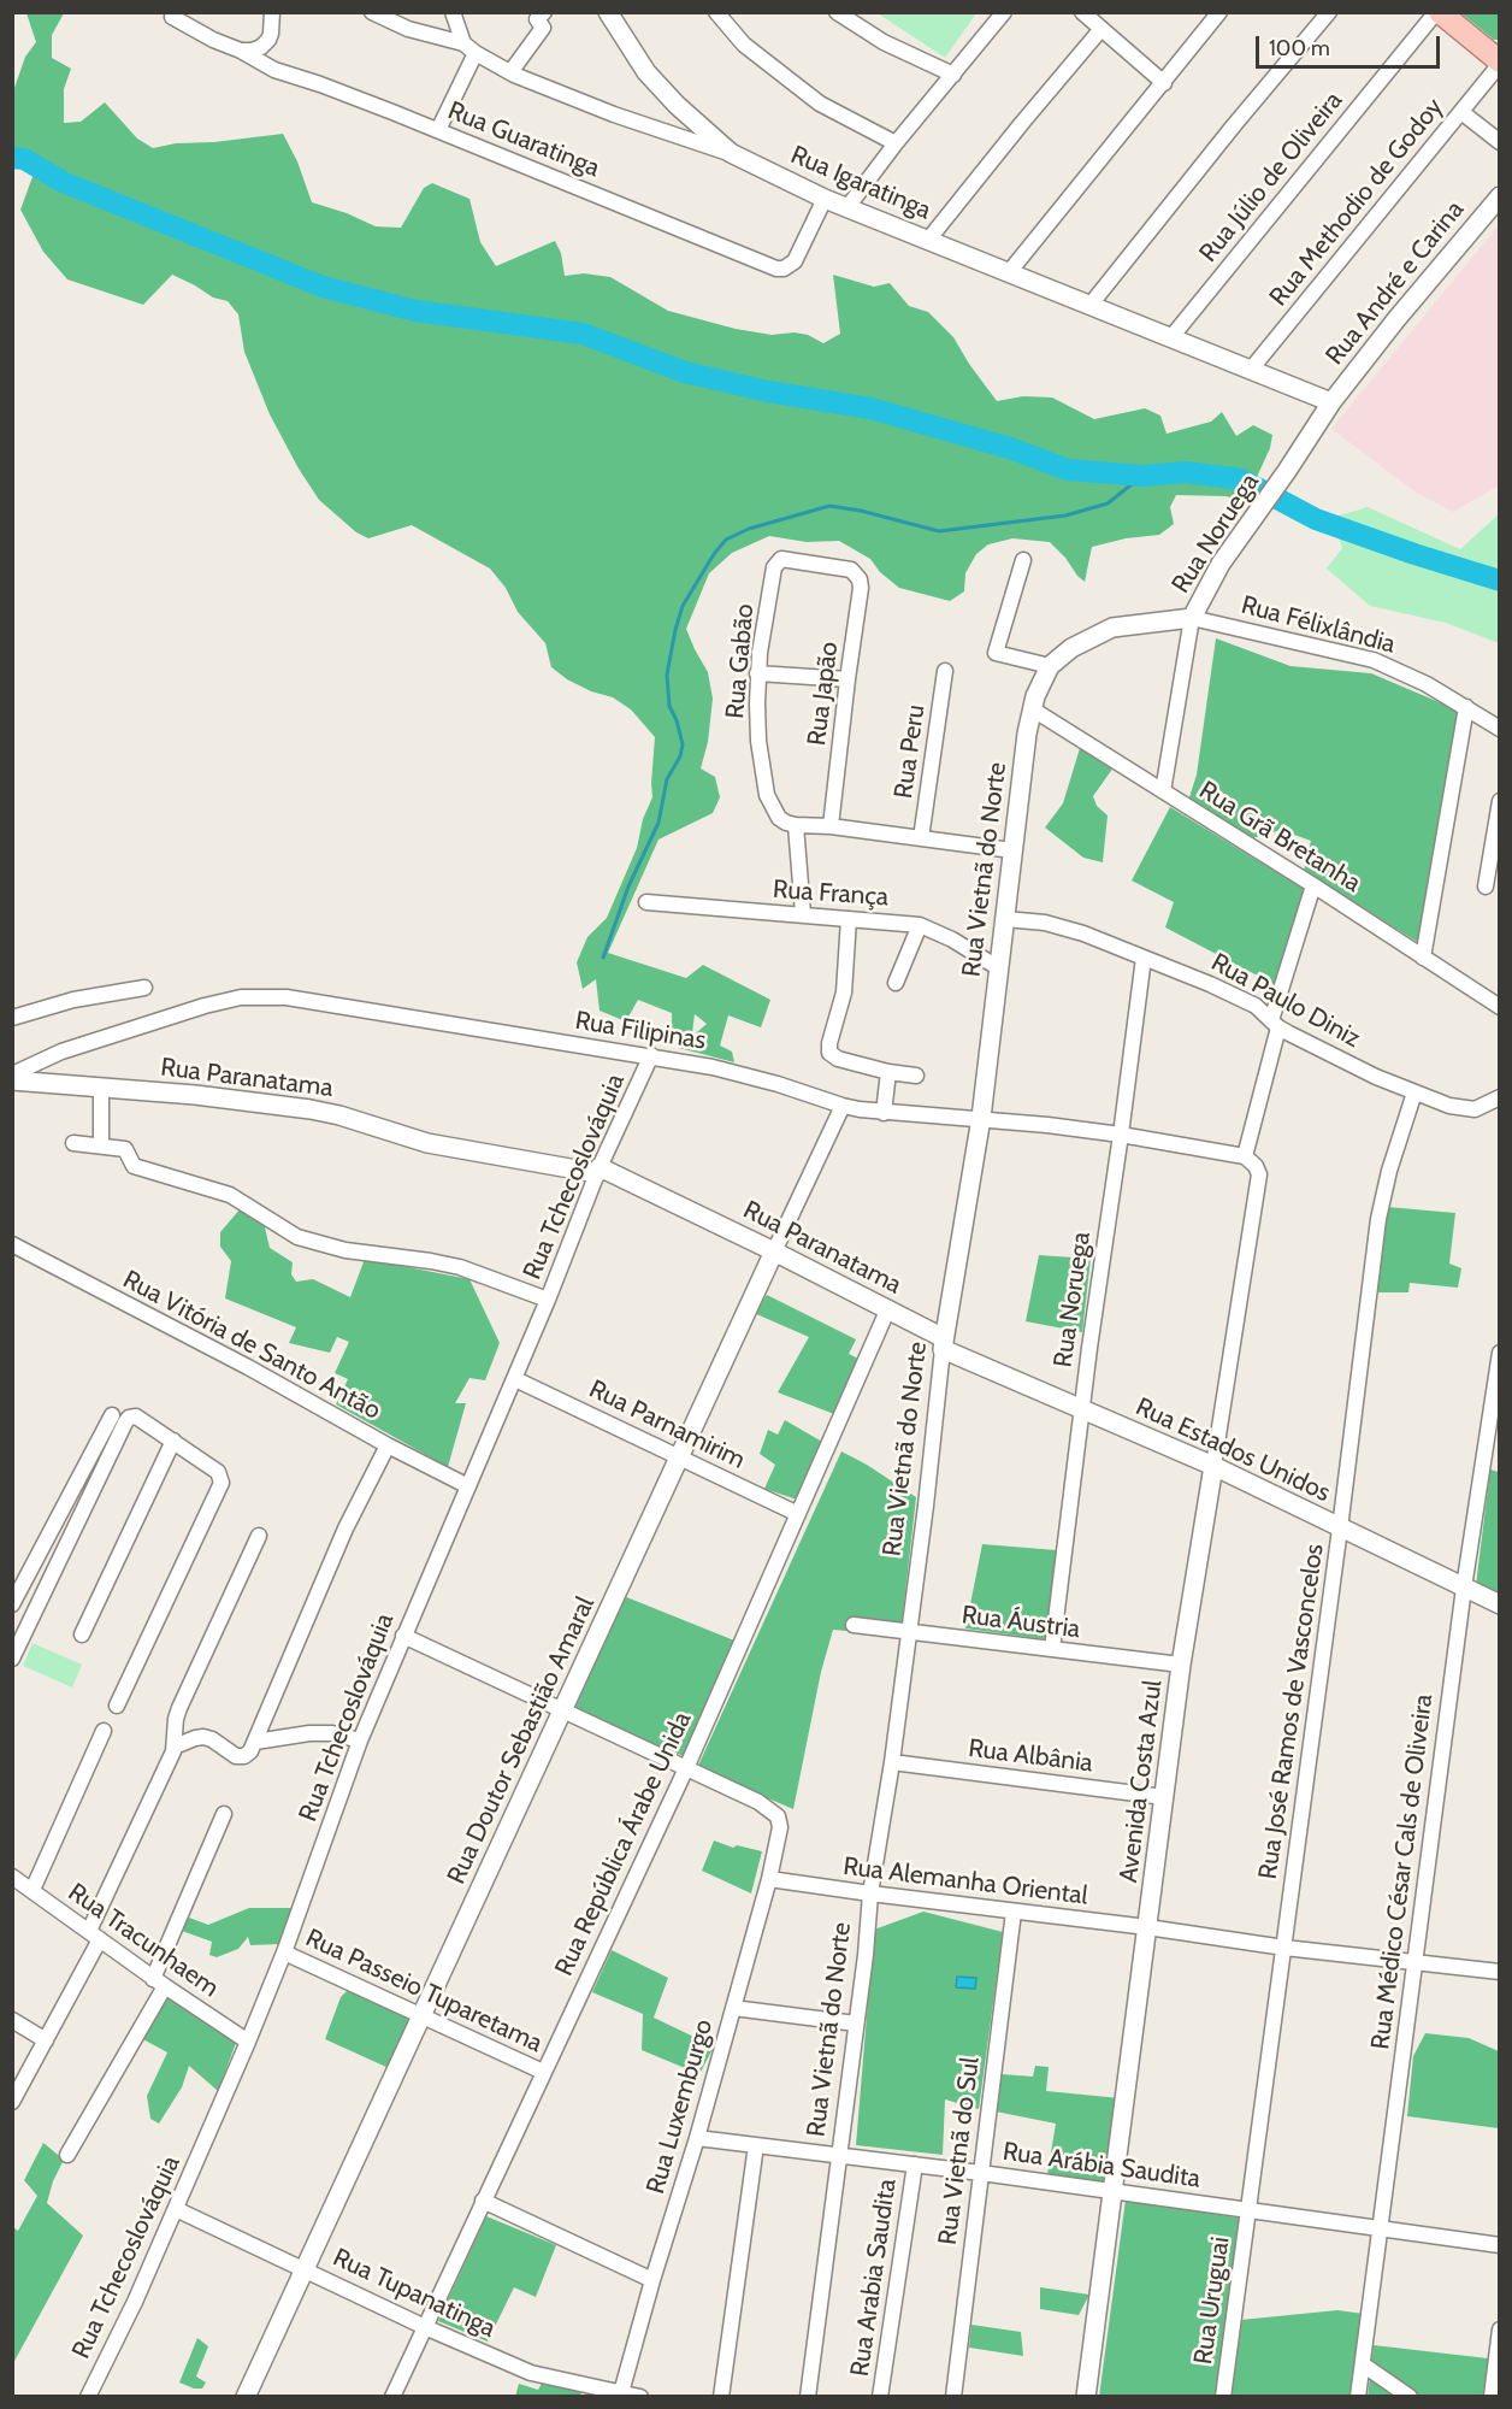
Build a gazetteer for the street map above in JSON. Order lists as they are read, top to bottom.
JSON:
{
  "streets": {
    "street": [
      "Rua Guaratinga",
      "Rua Júlio de Oliveira",
      "Rua Igaratinga",
      "Rua Methodio de Godoy",
      "Rua André e Carina",
      "Rua Noruega",
      "Rua Félixlândia",
      "Rua Gabão",
      "Rua Japão",
      "Rua Peru",
      "Rua Grã Bretanha",
      "Rua Vietnã do Norte",
      "Rua França",
      "Rua Paulo Diniz",
      "Rua Filipinas",
      "Rua Paranatama",
      "Rua Tchecoslováquia",
      "Rua Vitória de Santo Antão",
      "Rua Parnamirim",
      "Rua Estados Unidos",
      "Rua Áustria",
      "Rua José Ramos de Vasconcelos",
      "Rua Doutor Sebastião Amaral",
      "Rua Albânia",
      "Avenida Costa Azul",
      "Rua República Árabe Unida",
      "Rua Médico César Cals de Oliveira",
      "Rua Alemanha Oriental",
      "Rua Tracunhaem",
      "Rua Passeio Tuparetama",
      "Rua Luxemburgo",
      "Rua Vietnã do Sul",
      "Rua Arábia Saudita",
      "Rua Arabia Saudita",
      "Rua Tupanatinga",
      "Rua Uruguai"
    ]
  },
  "crossings": [
    ["Rua Guaratinga", "Rua Igaratinga"],
    ["Rua Júlio de Oliveira", "Rua Igaratinga"],
    ["Rua Igaratinga", "Rua Methodio de Godoy"],
    ["Rua Igaratinga", "Rua André e Carina"],
    ["Rua Igaratinga", "Rua Noruega"],
    ["Rua André e Carina", "Rua Noruega"],
    ["Rua Noruega", "Rua Félixlândia"],
    ["Rua Noruega", "Rua Grã Bretanha"],
    ["Rua Noruega", "Rua Paulo Diniz"],
    ["Rua Noruega", "Rua Filipinas"],
    ["Rua Noruega", "Rua Estados Unidos"],
    ["Rua Noruega", "Rua Áustria"],
    ["Rua Gabão", "Rua Japão"],
    ["Rua Grã Bretanha", "Rua Vietnã do Norte"],
    ["Rua Vietnã do Norte", "Rua França"],
    ["Rua Vietnã do Norte", "Rua Paulo Diniz"],
    ["Rua Vietnã do Norte", "Rua Filipinas"],
    ["Rua Vietnã do Norte", "Rua Paranatama"],
    ["Rua Vietnã do Norte", "Rua Estados Unidos"],
    ["Rua Vietnã do Norte", "Rua Áustria"],
    ["Rua Vietnã do Norte", "Rua Albânia"],
    ["Rua Vietnã do Norte", "Rua Alemanha Oriental"],
    ["Rua Vietnã do Norte", "Rua Arábia Saudita"],
    ["Rua Paulo Diniz", "Rua José Ramos de Vasconcelos"],
    ["Rua Filipinas", "Rua Tchecoslováquia"],
    ["Rua Filipinas", "Rua Doutor Sebastião Amaral"],
    ["Rua Filipinas", "Avenida Costa Azul"],
    ["Rua Paranatama", "Rua Tchecoslováquia"],
    ["Rua Paranatama", "Rua Estados Unidos"],
    ["Rua Paranatama", "Rua Doutor Sebastião Amaral"],
    ["Rua Paranatama", "Rua República Árabe Unida"],
    ["Rua Tchecoslováquia", "Rua Vitória de Santo Antão"],
    ["Rua Tchecoslováquia", "Rua Parnamirim"],
    ["Rua Tchecoslováquia", "Rua Tracunhaem"],
    ["Rua Tchecoslováquia", "Rua Passeio Tuparetama"],
    ["Rua Tchecoslováquia", "Rua Tupanatinga"],
    ["Rua Parnamirim", "Rua Doutor Sebastião Amaral"],
    ["Rua Parnamirim", "Rua República Árabe Unida"],
    ["Rua Estados Unidos", "Rua José Ramos de Vasconcelos"],
    ["Rua Estados Unidos", "Avenida Costa Azul"],
    ["Rua Estados Unidos", "Rua Médico César Cals de Oliveira"],
    ["Rua Áustria", "Avenida Costa Azul"],
    ["Rua José Ramos de Vasconcelos", "Rua Alemanha Oriental"],
    ["Rua José Ramos de Vasconcelos", "Rua Arábia Saudita"],
    ["Rua José Ramos de Vasconcelos", "Rua Uruguai"],
    ["Rua Doutor Sebastião Amaral", "Rua Passeio Tuparetama"],
    ["Rua Doutor Sebastião Amaral", "Rua Tupanatinga"],
    ["Rua Albânia", "Avenida Costa Azul"],
    ["Avenida Costa Azul", "Rua Alemanha Oriental"],
    ["Avenida Costa Azul", "Rua Arábia Saudita"],
    ["Rua República Árabe Unida", "Rua Passeio Tuparetama"],
    ["Rua República Árabe Unida", "Rua Luxemburgo"],
    ["Rua República Árabe Unida", "Rua Tupanatinga"],
    ["Rua Médico César Cals de Oliveira", "Rua Alemanha Oriental"],
    ["Rua Médico César Cals de Oliveira", "Rua Arábia Saudita"],
    ["Rua Alemanha Oriental", "Rua Luxemburgo"],
    ["Rua Alemanha Oriental", "Rua Vietnã do Sul"],
    ["Rua Luxemburgo", "Rua Arábia Saudita"],
    ["Rua Luxemburgo", "Rua Tupanatinga"],
    ["Rua Vietnã do Sul", "Rua Arábia Saudita"],
    ["Rua Arábia Saudita", "Rua Arabia Saudita"],
    ["Rua Arábia Saudita", "Rua Uruguai"]
  ],
  "scale_bar": "100 m"
}
